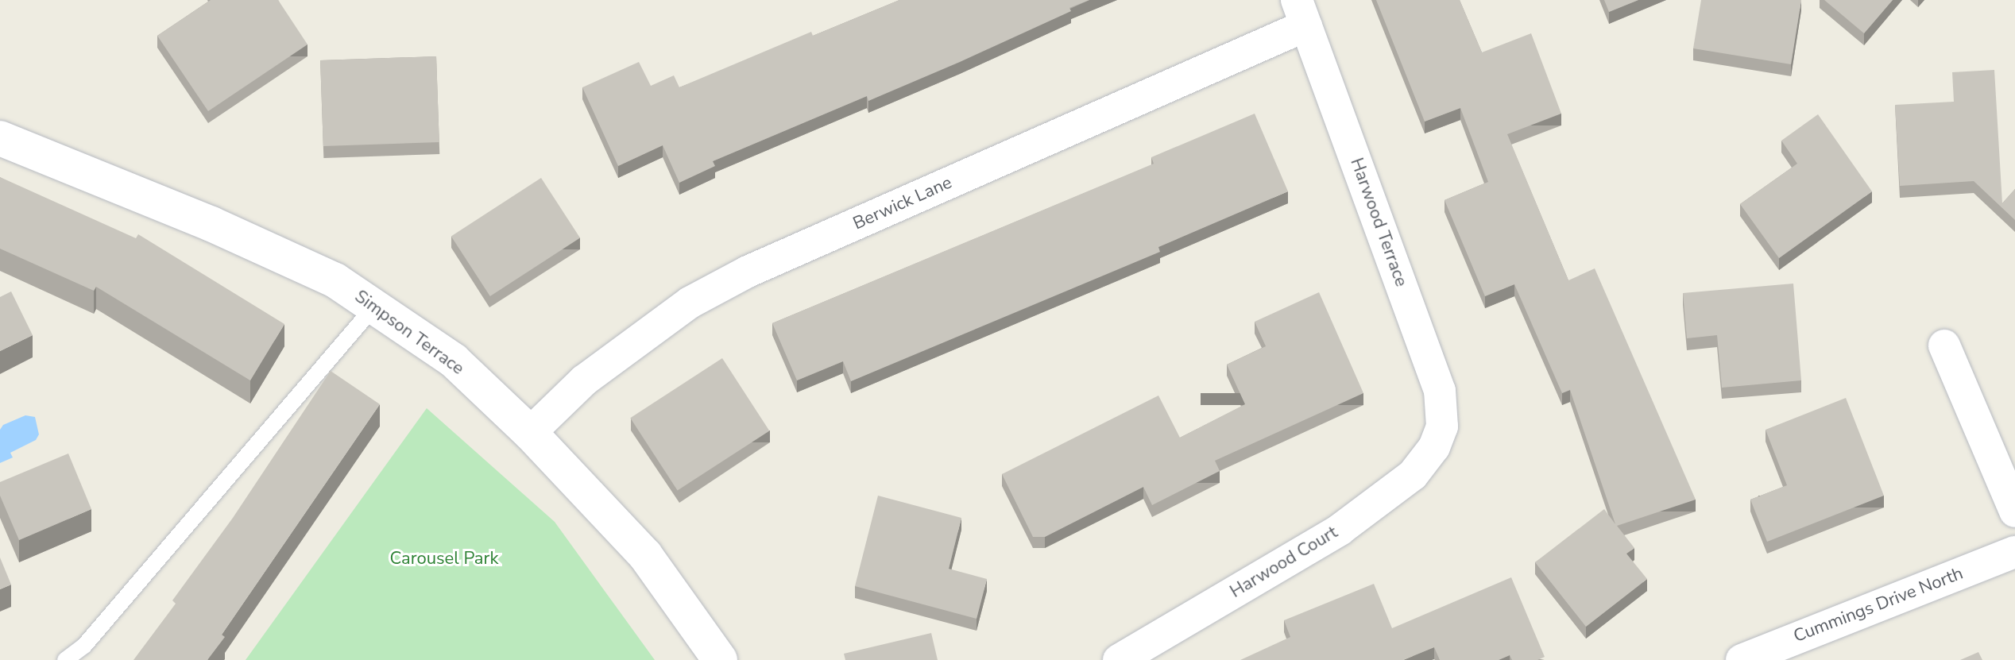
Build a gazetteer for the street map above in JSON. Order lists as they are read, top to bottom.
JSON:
{
  "streets": {
    "street": [
      "Berwick Lane",
      "Harwood Terrace",
      "Simpson Terrace",
      "Harwood Court",
      "Cummings Drive North"
    ]
  },
  "crossings": [
    ["Berwick Lane", "Harwood Terrace"],
    ["Berwick Lane", "Simpson Terrace"],
    ["Harwood Terrace", "Harwood Court"]
  ],
  "parks": ["Carousel Park"]
}
